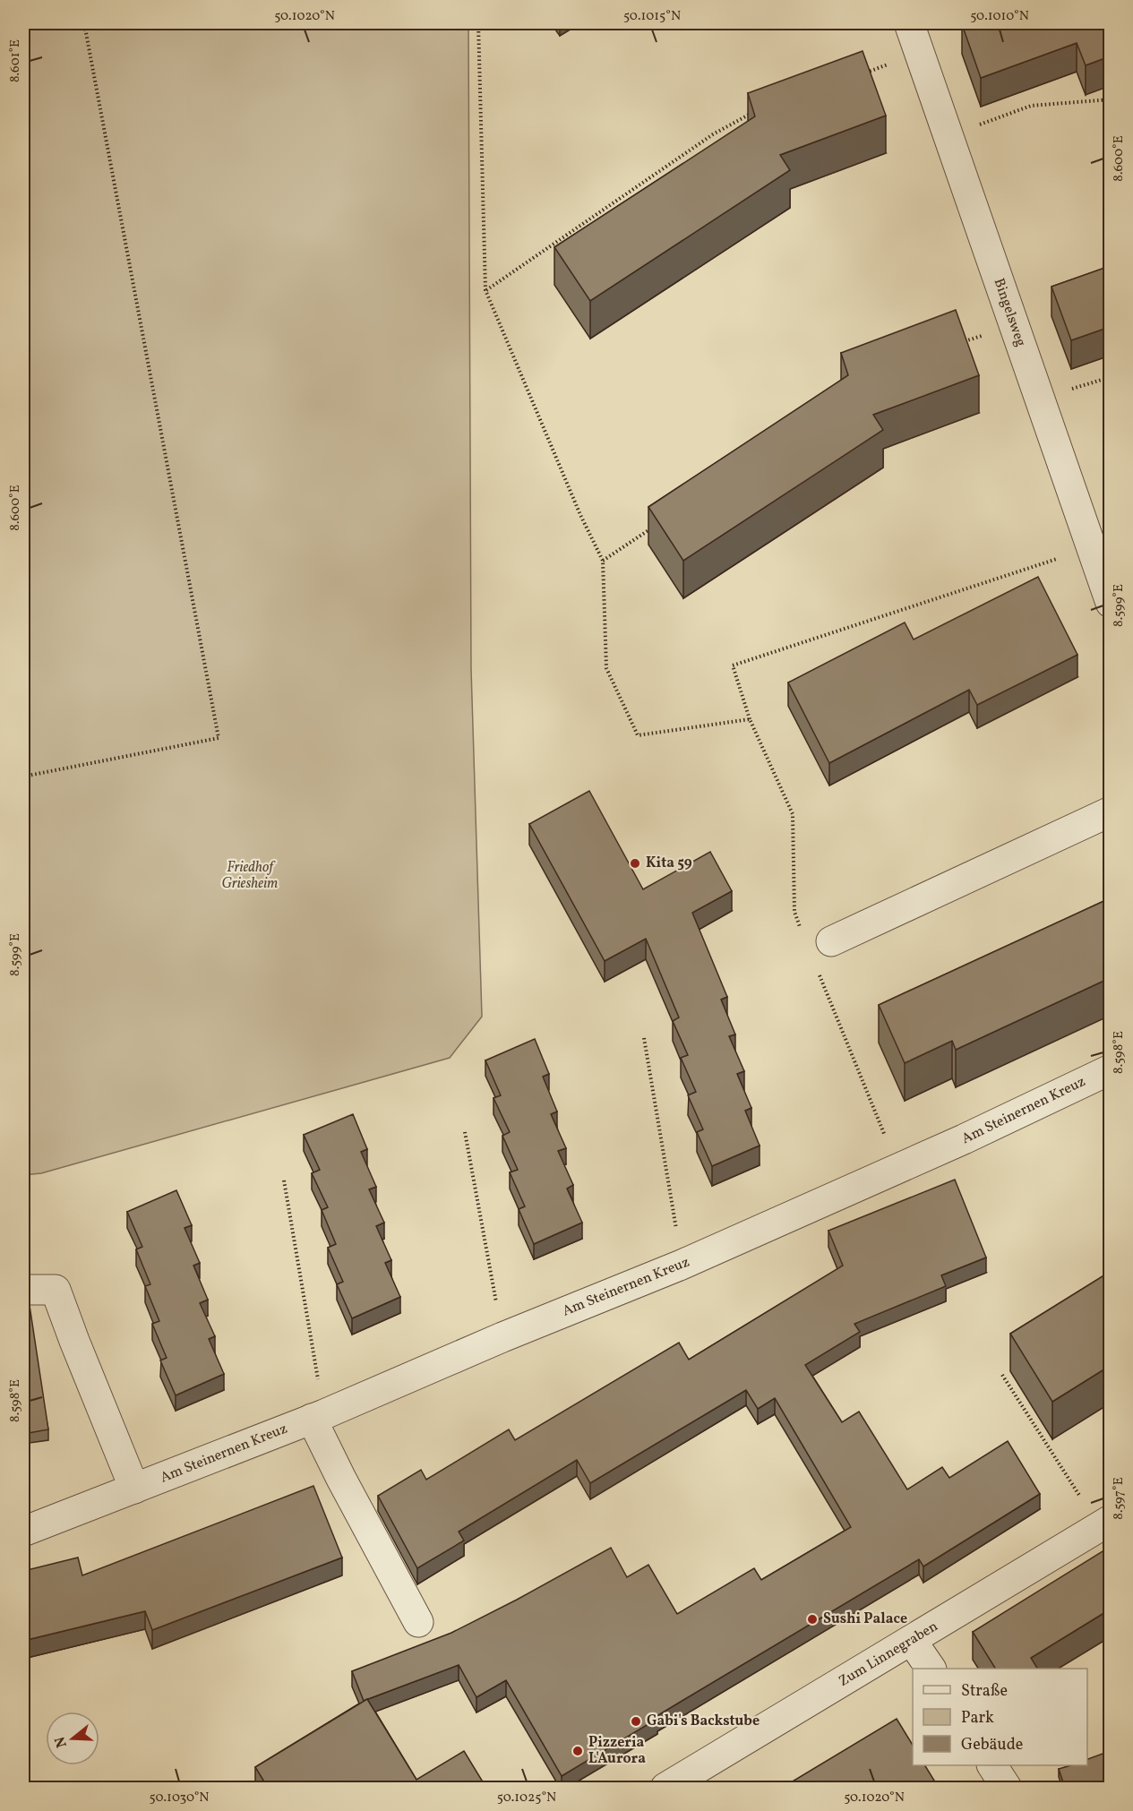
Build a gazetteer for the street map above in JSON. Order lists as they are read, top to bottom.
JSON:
{
  "streets": {
    "street": ["Bingelsweg", "Am Steinernen Kreuz", "Zum Linnegraben"]
  },
  "parks": ["Friedhof Griesheim"],
  "places": [
    "Kita 59",
    "Sushi Palace",
    "Gabi's Backstube",
    "Pizzeria L'Aurora"
  ],
  "legend": ["Straße", "Park", "Gebäude"],
  "north": "left",
  "coordinates": [
    "50.1020°N",
    "50.1015°N",
    "50.1010°N",
    "8.601°E",
    "8.600°E",
    "8.599°E",
    "8.598°E",
    "8.597°E",
    "50.1030°N",
    "50.1025°N"
  ]
}
